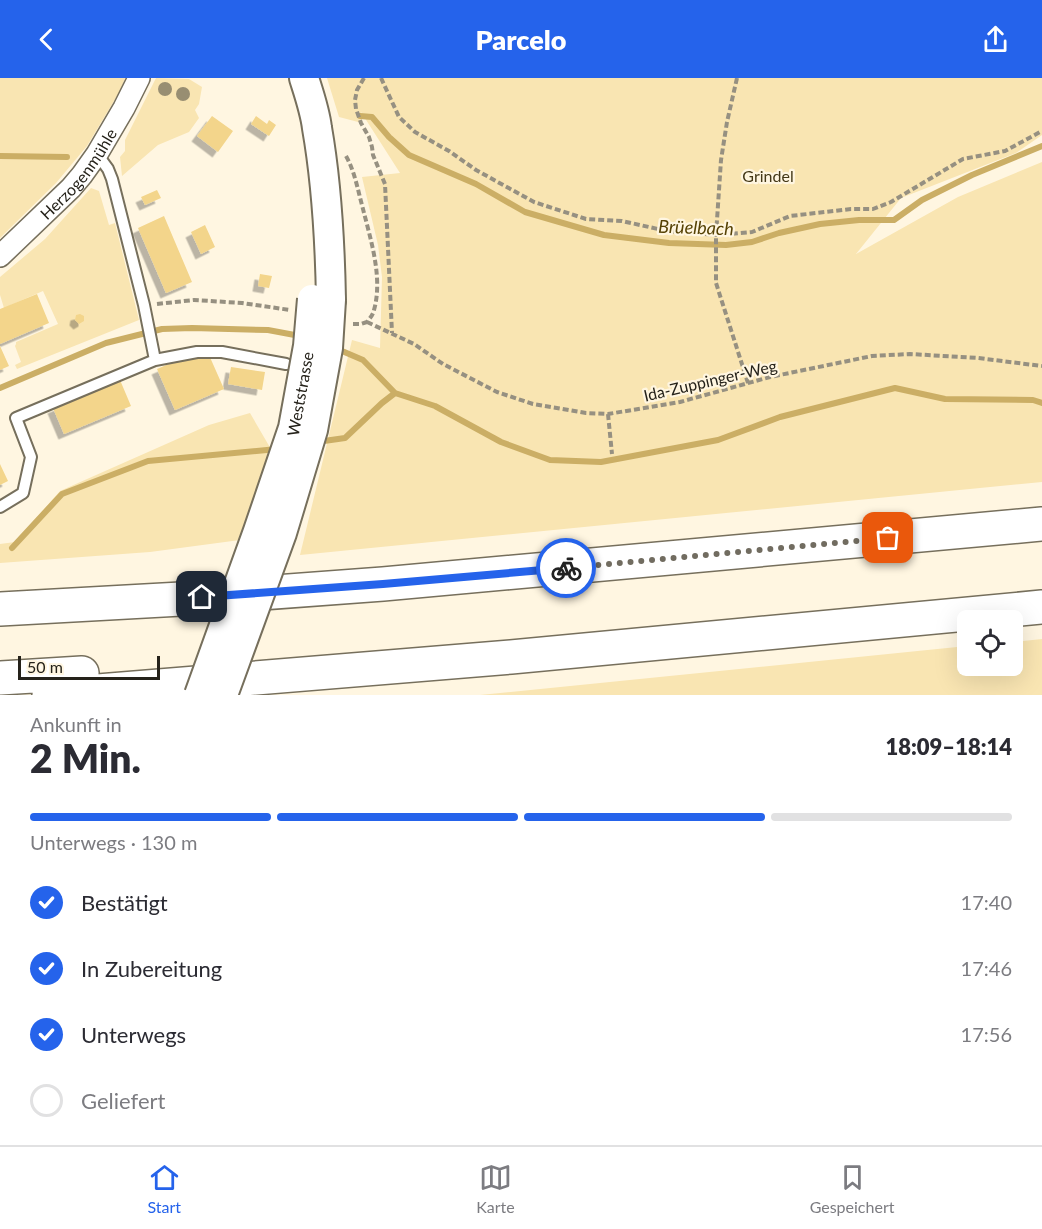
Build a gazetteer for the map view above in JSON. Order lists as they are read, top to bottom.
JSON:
{
  "streets": {
    "main road": ["Weststrasse"],
    "street": ["Herzogenmühle"],
    "path": ["Ida-Zuppinger-Weg"]
  },
  "water": ["Brüelbach"],
  "parks": ["Grindel"],
  "scale_bar": "50 m",
  "page": {
    "header": "Parcelo",
    "scale": "50 m",
    "heading": ["2 Min.", "Ankunft in", "18:09–18:14"],
    "bar": "Unterwegs · 130 m",
    "list": [
      ["Bestätigt", "17:40"],
      ["In Zubereitung", "17:46"],
      ["Unterwegs", "17:56"],
      "Geliefert"
    ],
    "tabs": ["Start", "Karte", "Gespeichert"]
  }
}
